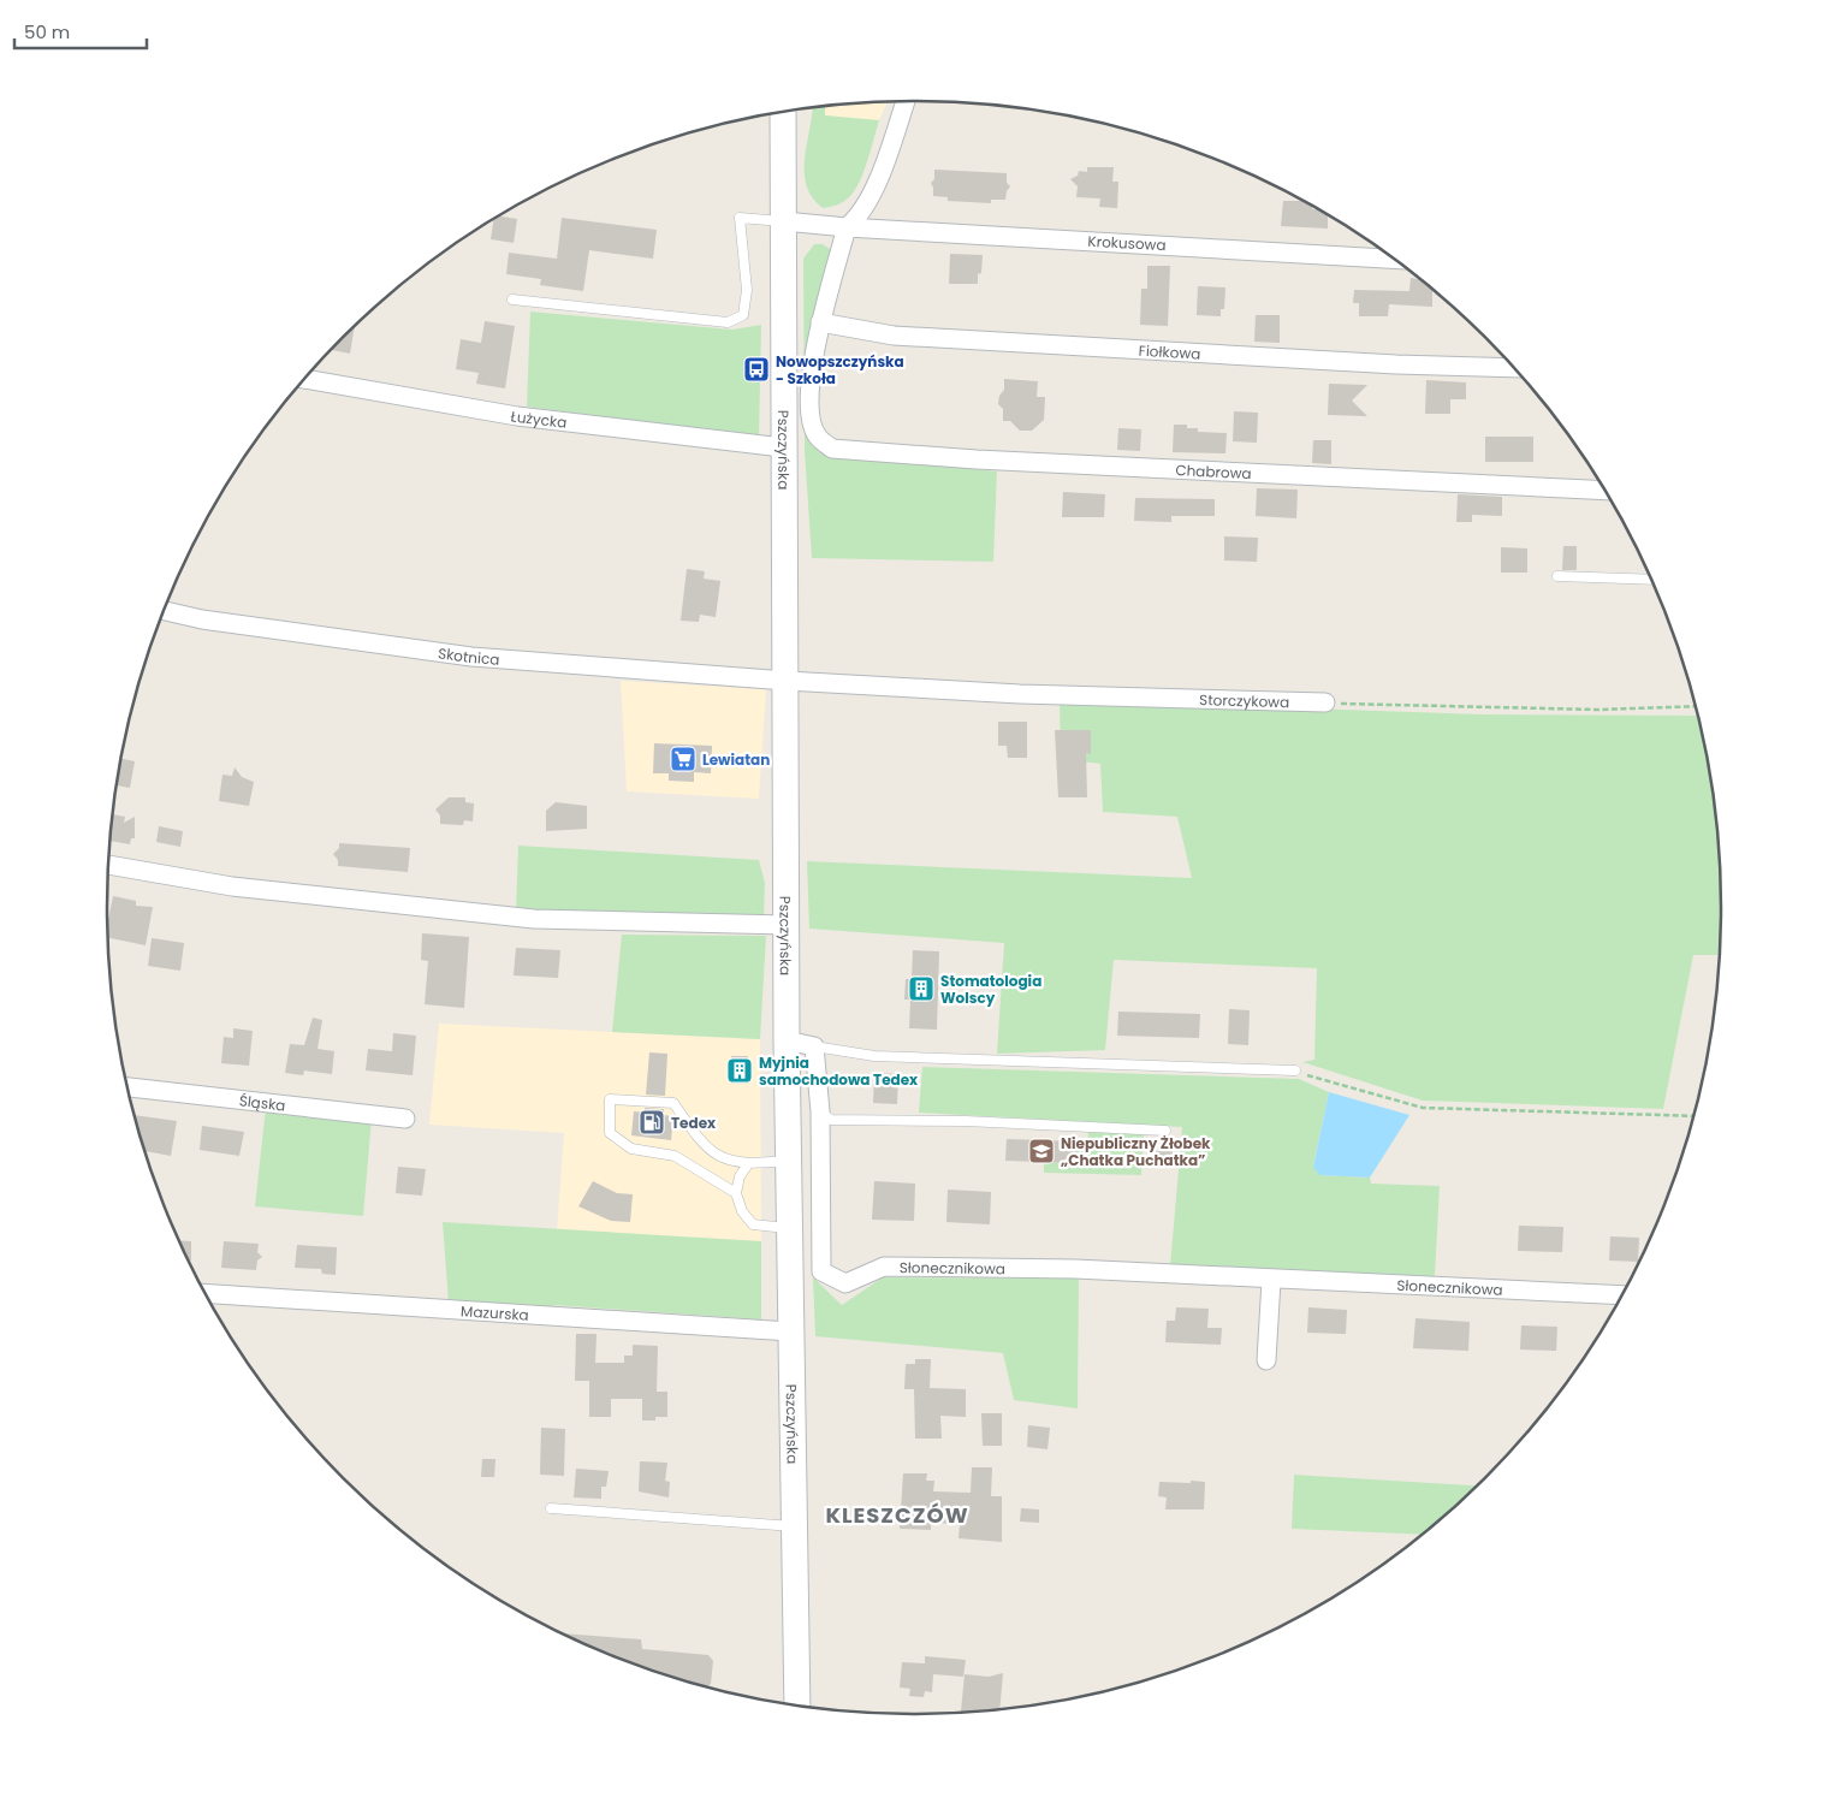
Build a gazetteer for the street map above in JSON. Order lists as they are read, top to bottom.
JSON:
{
  "streets": {
    "main road": ["Pszczyńska"],
    "street": [
      "Krokusowa",
      "Fiołkowa",
      "Łużycka",
      "Chabrowa",
      "Skotnica",
      "Storczykowa",
      "Śląska",
      "Słonecznikowa",
      "Mazurska"
    ]
  },
  "crossings": [
    ["Krokusowa", "Pszczyńska"],
    ["Fiołkowa", "Pszczyńska"],
    ["Łużycka", "Pszczyńska"],
    ["Pszczyńska", "Chabrowa"],
    ["Pszczyńska", "Skotnica"],
    ["Pszczyńska", "Storczykowa"],
    ["Pszczyńska", "Mazurska"],
    ["Skotnica", "Storczykowa"]
  ],
  "districts": ["KLESZCZÓW"],
  "places": {
    "bus stop": ["Nowopszczyńska - Szkoła"],
    "supermarket": ["Lewiatan"],
    "building": ["Stomatologia Wolscy", "Myjnia samochodowa Tedex"],
    "fuel station": ["Tedex"],
    "school or university": ["Niepubliczny Żłobek „Chatka Puchatka”"]
  },
  "scale_bar": "50 m"
}
